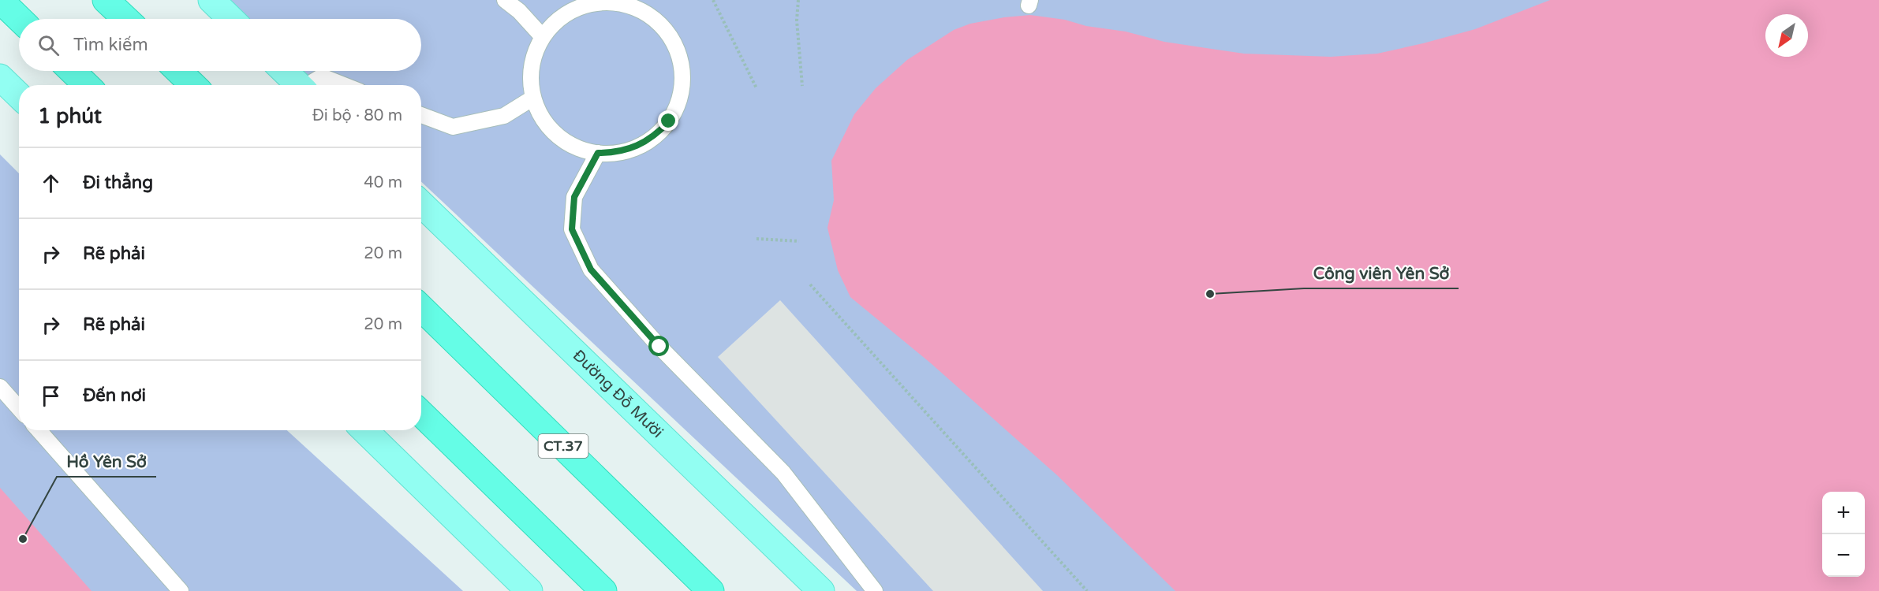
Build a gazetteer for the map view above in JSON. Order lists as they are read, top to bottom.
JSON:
{
  "streets": {
    "highway": ["CT.37"],
    "main road": ["Đường Đỗ Mười"]
  },
  "places": ["Công viên Yên Sở", "Hồ Yên Sở"],
  "north": "bottom left",
  "page": {
    "search": "Tìm kiếm",
    "heading": ["1 phút", "Đi bộ · 80 m"],
    "list": [
      ["Đi thẳng", "40 m"],
      ["Rẽ phải", "20 m"],
      ["Rẽ phải", "20 m"],
      "Đến nơi"
    ],
    "map_buttons": ["+", "−"]
  }
}
